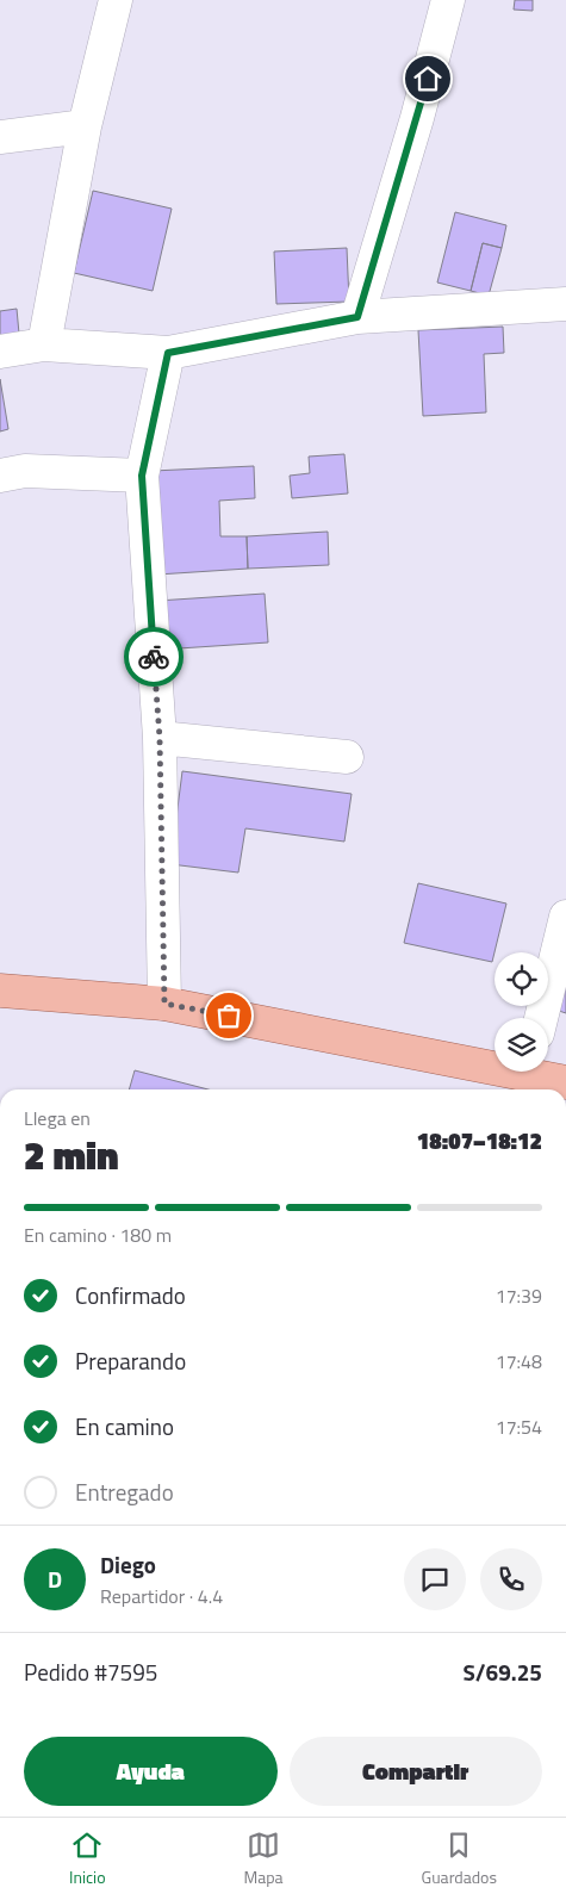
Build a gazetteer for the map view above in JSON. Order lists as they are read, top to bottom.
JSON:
{
  "page": {
    "heading": ["2 min", "Llega en", "18:07–18:12"],
    "panel": [
      "Diego",
      "Repartidor · 4.4",
      "Pedido #7595",
      "S/69.25"
    ],
    "bar": "En camino · 180 m",
    "list": [
      ["Confirmado", "17:39"],
      ["Preparando", "17:48"],
      ["En camino", "17:54"],
      "Entregado"
    ],
    "round": "D",
    "buttons": ["Ayuda", "Compartir"],
    "tabs": ["Inicio", "Mapa", "Guardados"]
  }
}
